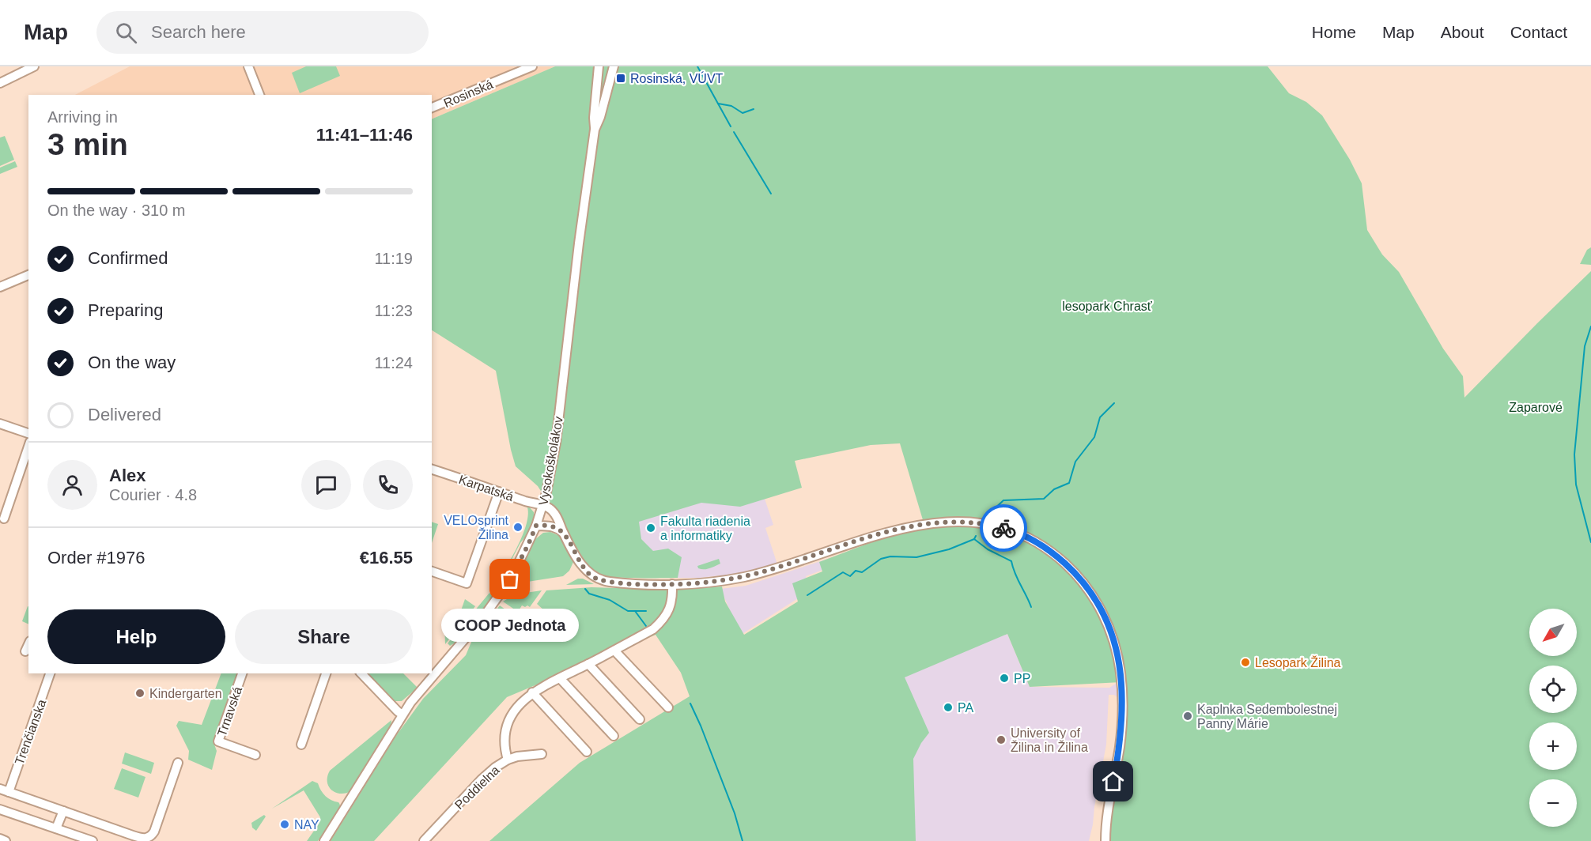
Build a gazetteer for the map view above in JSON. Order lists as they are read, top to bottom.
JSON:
{
  "streets": {
    "street": [
      "Rosinská",
      "Vysokoškolákov",
      "Karpatská",
      "Trnavská",
      "Trenčianska",
      "Poddielna"
    ]
  },
  "crossings": [
    ["Vysokoškolákov", "Karpatská"]
  ],
  "parks": ["lesopark Chrasť", "Zaparové"],
  "places": {
    "transit": ["Rosinská, VÚVT"],
    "other": [
      "VELOsprint Žilina",
      "Fakulta riadenia a informatiky",
      "COOP Jednota",
      "Lesopark Žilina",
      "PP",
      "Kindergarten",
      "PA",
      "Kaplnka Sedembolestnej Panny Márie",
      "University of Žilina in Žilina",
      "NAY"
    ]
  },
  "north": "bottom left",
  "page": {
    "header": "Map",
    "search": "Search here",
    "nav": [
      "Home",
      "Map",
      "About",
      "Contact"
    ],
    "heading": ["3 min", "Arriving in", "11:41–11:46"],
    "panel": [
      "Alex",
      "Courier · 4.8",
      "Order #1976",
      "€16.55"
    ],
    "bar": "On the way · 310 m",
    "list": [
      ["Confirmed", "11:19"],
      ["Preparing", "11:23"],
      ["On the way", "11:24"],
      "Delivered"
    ],
    "buttons": ["Help", "Share"],
    "map_buttons": ["+", "−"],
    "bubble": "COOP Jednota"
  }
}
